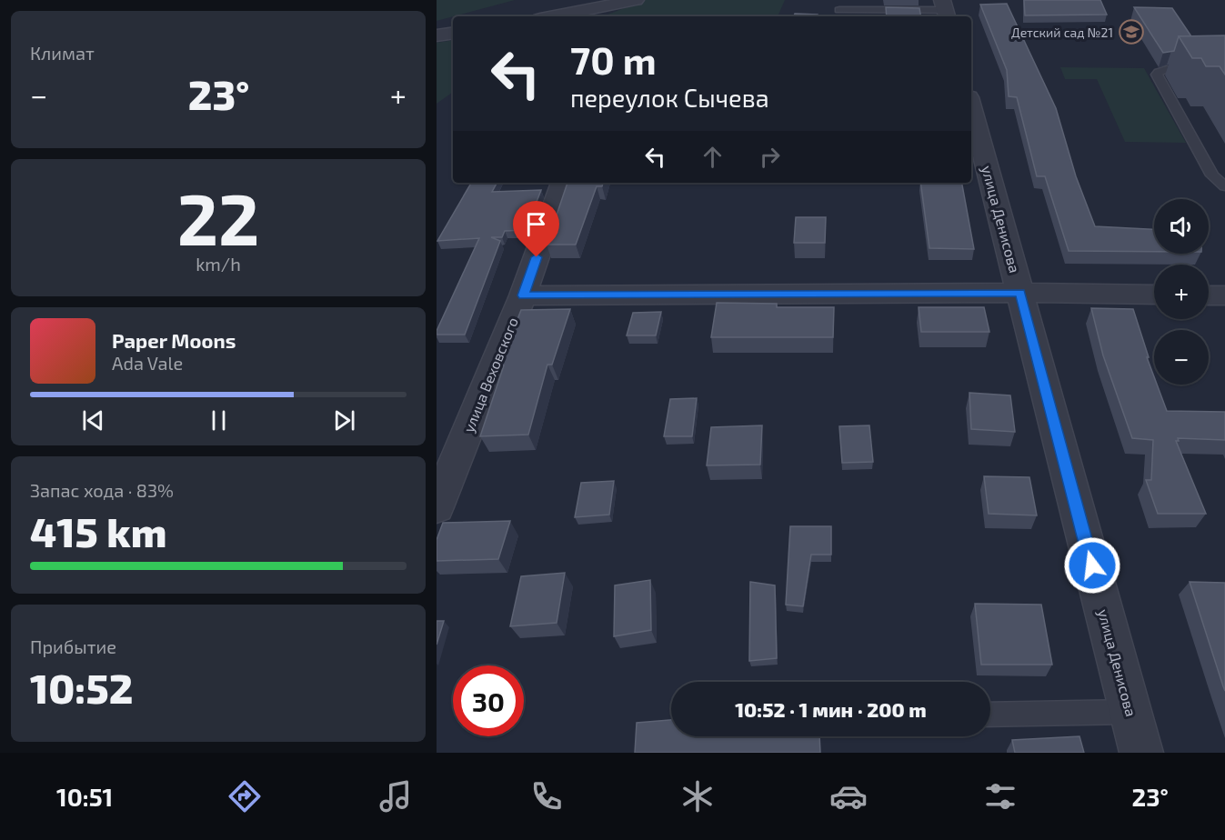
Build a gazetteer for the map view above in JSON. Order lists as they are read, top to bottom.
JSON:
{
  "streets": {
    "street": ["улица Денисова", "улица Веховского"]
  },
  "places": {
    "school or university": ["Детский сад №21"]
  },
  "page": {
    "tile": [
      "Климат",
      ["22", "km/h"],
      ["Запас хода · 83%", "415 km"],
      ["Прибытие", "10:52"]
    ],
    "turn": ["70 m", "переулок Сычева"],
    "heat": ["−", "23°", "+"],
    "map_buttons": ["+", "−"],
    "song": ["Paper Moons", "Ada Vale"],
    "limit": "30",
    "trip": "10:52 · 1 мин · 200 m",
    "tabs": ["10:51", "23°"]
  }
}
